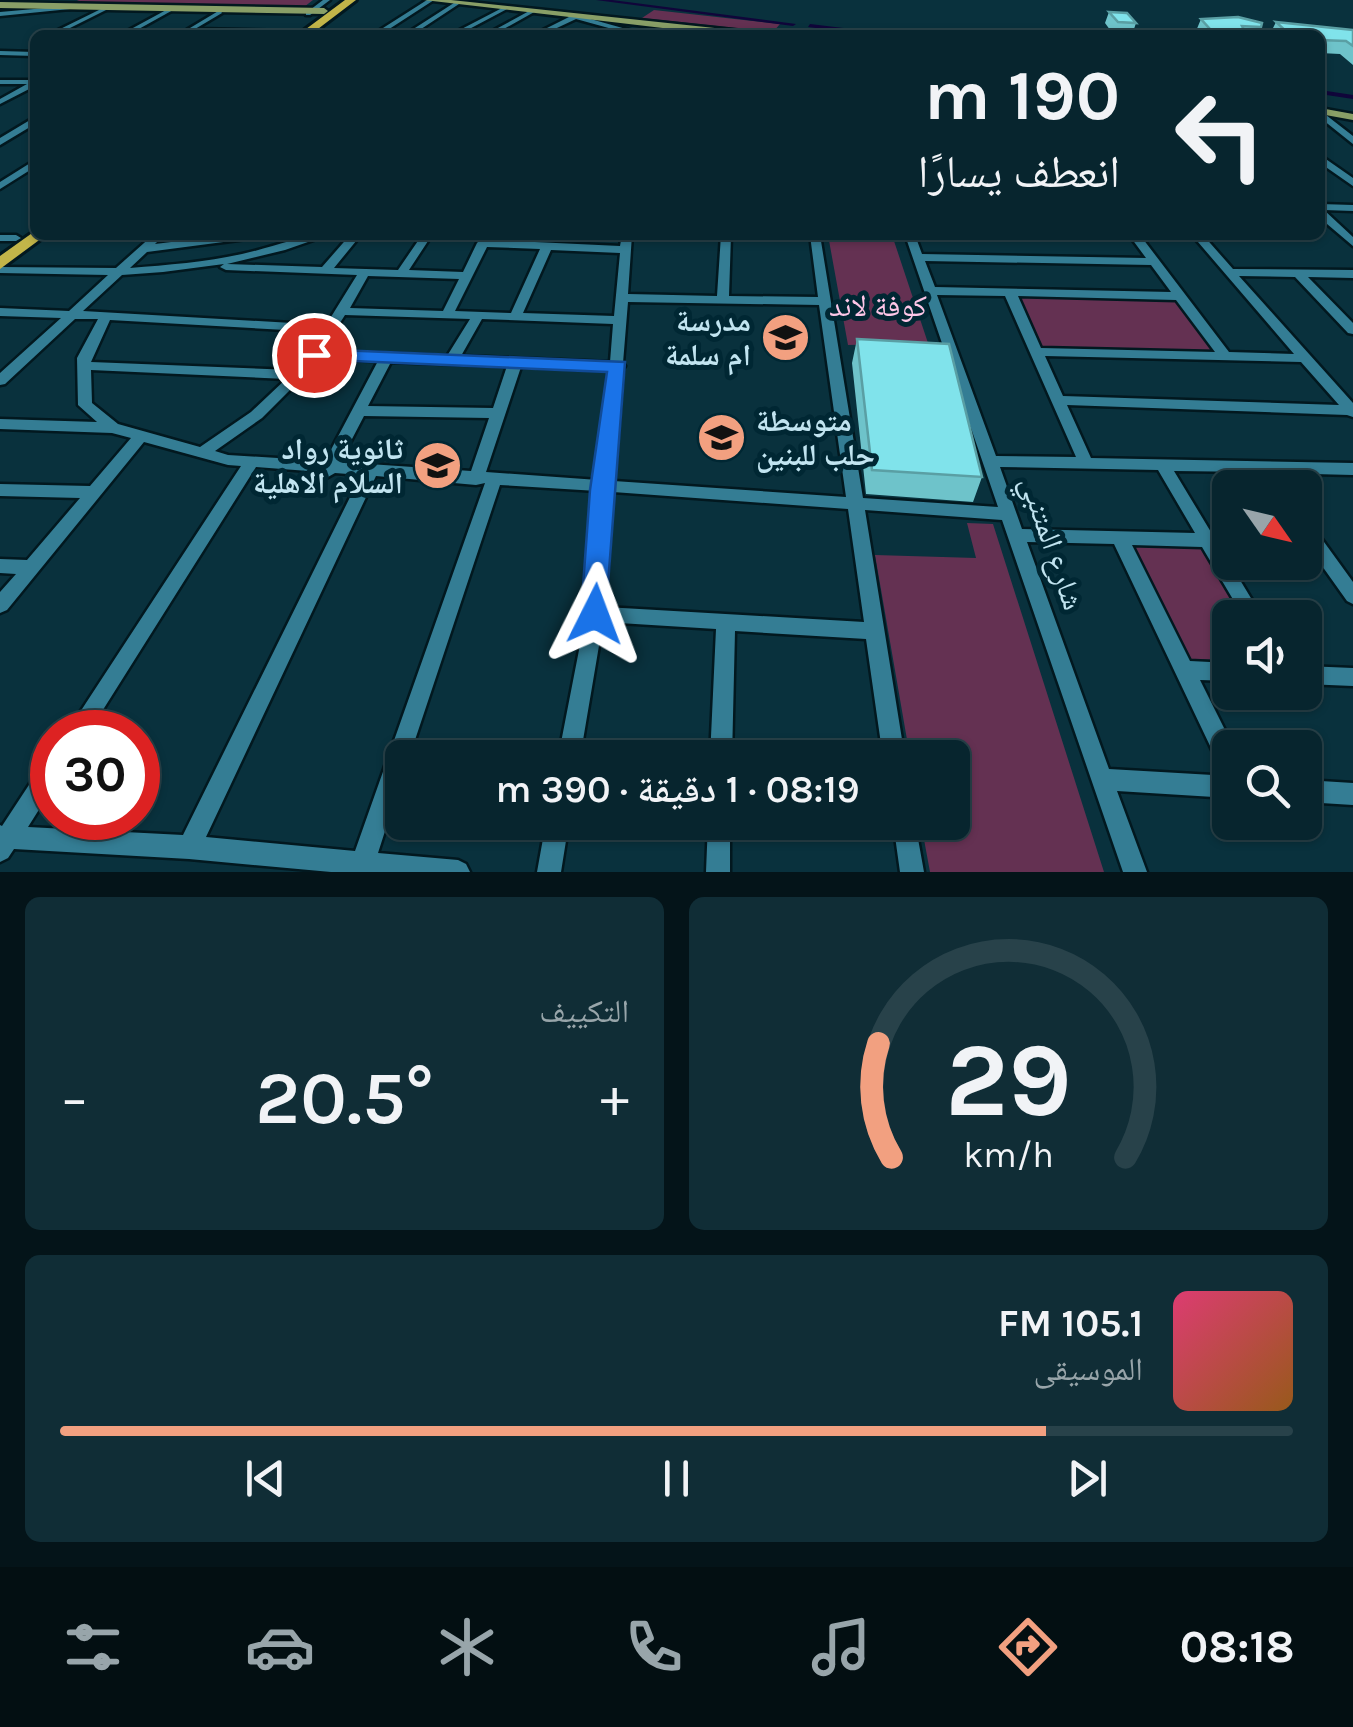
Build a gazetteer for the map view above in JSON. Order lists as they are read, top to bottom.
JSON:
{
  "streets": {
    "street": ["شارع المتنبي"]
  },
  "parks": ["كوفة لاند"],
  "places": {
    "school or university": ["مدرسة ام سلمة", "متوسطة حلب للبنين", "ثانوية رواد السلام الاهلية"]
  },
  "north": "bottom right",
  "page": {
    "turn": ["190 m", "انعطف يسارًا"],
    "limit": "30",
    "trip": "08:19 · 1 دقيقة · 390 m",
    "tile": "التكييف",
    "heat": ["−", "20.5°", "+"],
    "song": ["105.1 FM", "الموسيقى"],
    "tabs": "08:18",
    "gauge": ["29", "km/h"]
  }
}
